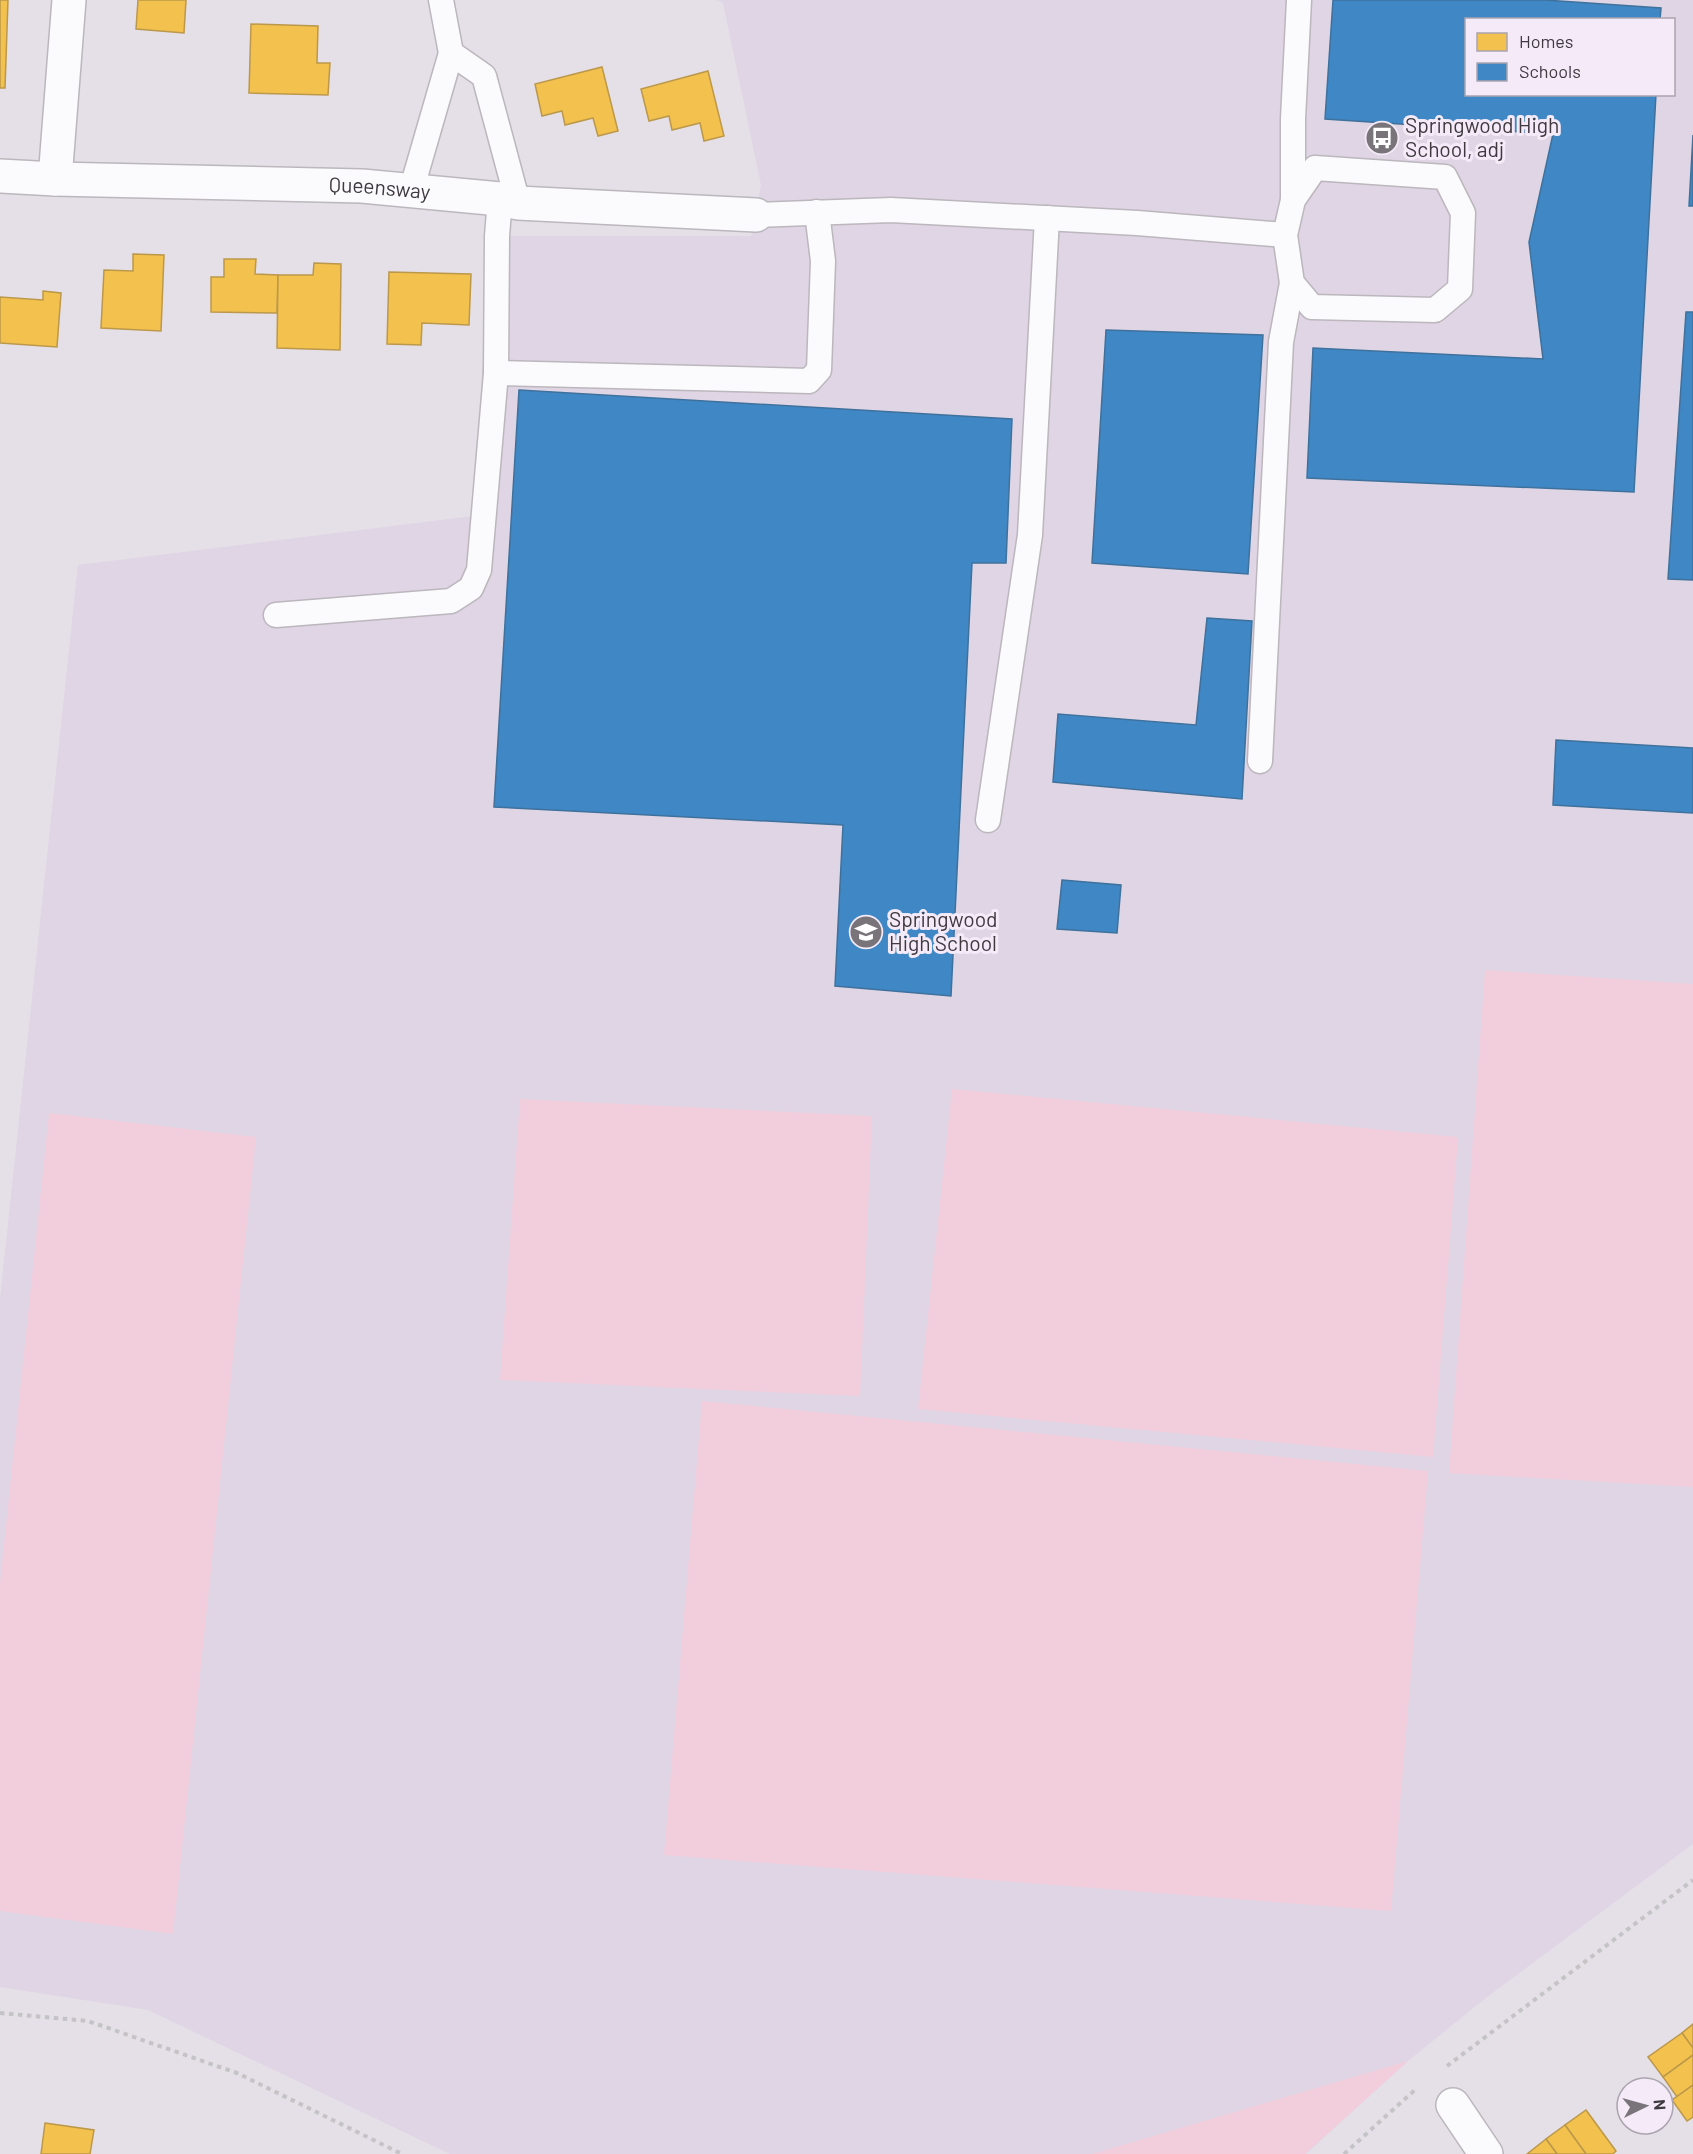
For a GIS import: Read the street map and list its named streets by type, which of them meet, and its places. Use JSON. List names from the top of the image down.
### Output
{
  "streets": {
    "street": ["Queensway"]
  },
  "places": {
    "bus stop": ["Springwood High School, adj"],
    "school or university": ["Springwood High School"]
  },
  "legend": ["Homes", "Schools"],
  "north": "right"
}
